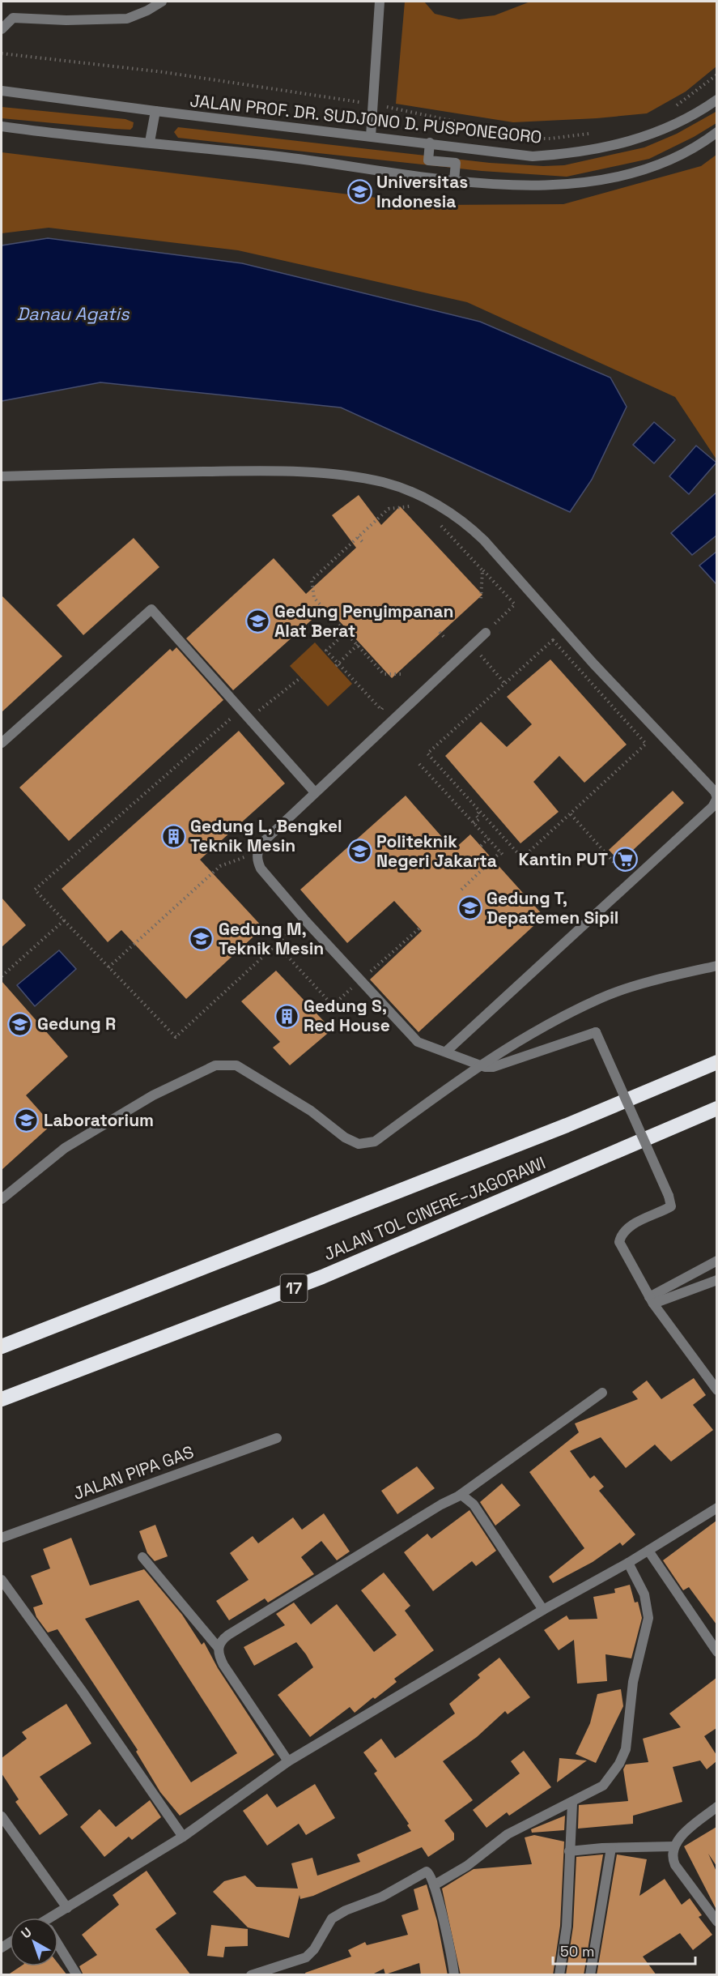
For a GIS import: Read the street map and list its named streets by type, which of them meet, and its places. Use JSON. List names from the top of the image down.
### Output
{
  "streets": {
    "highway": ["JALAN TOL CINERE–JAGORAWI", "17"],
    "street": ["JALAN PROF. DR. SUDJONO D. PUSPONEGORO", "JALAN PIPA GAS"]
  },
  "water": ["Danau Agatis"],
  "places": {
    "school or university": [
      "Universitas Indonesia",
      "Gedung Penyimpanan Alat Berat",
      "Politeknik Negeri Jakarta",
      "Gedung T, Depatemen Sipil",
      "Gedung M, Teknik Mesin",
      "Gedung R",
      "Laboratorium"
    ],
    "building": ["Gedung L, Bengkel Teknik Mesin", "Gedung S, Red House"],
    "supermarket": ["Kantin PUT"]
  },
  "scale_bar": "50 m",
  "north": "top left"
}
